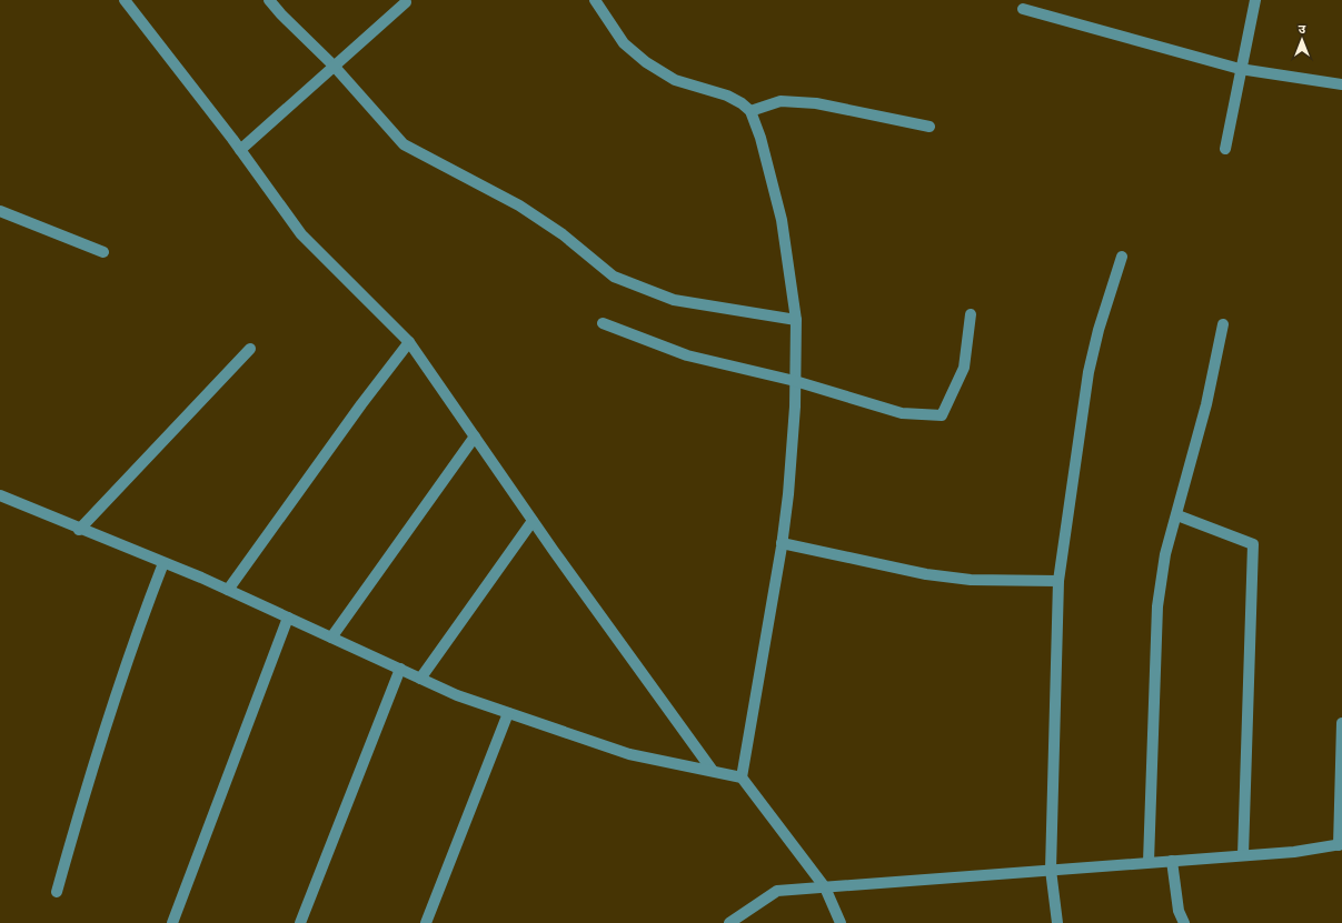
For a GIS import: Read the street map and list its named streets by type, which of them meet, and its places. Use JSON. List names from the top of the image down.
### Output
{
  "north": "top"
}
